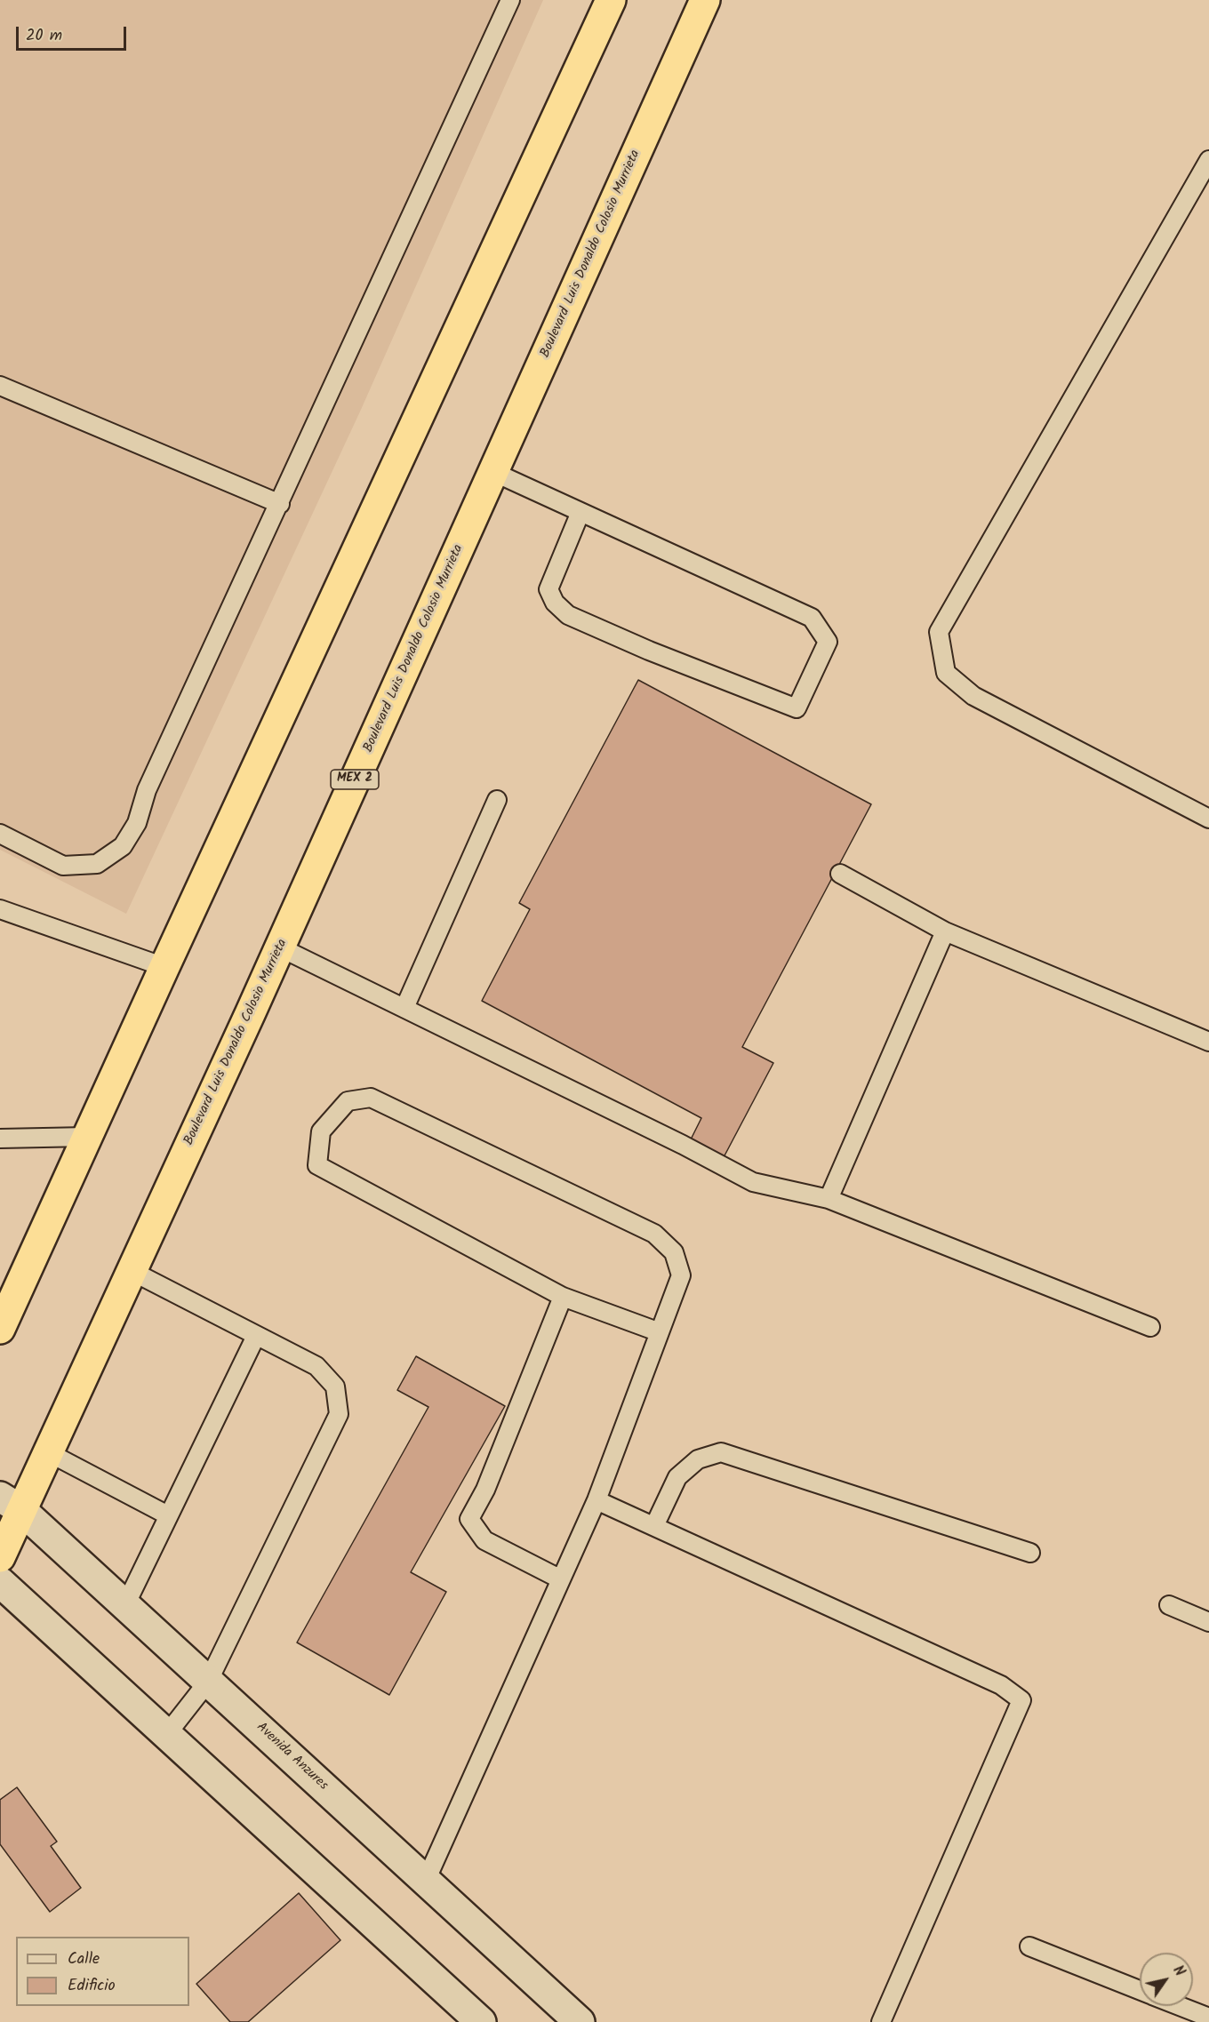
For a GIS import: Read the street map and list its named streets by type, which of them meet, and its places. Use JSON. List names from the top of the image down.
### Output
{
  "streets": {
    "highway": ["Boulevard Luis Donaldo Colosio Murrieta", "MEX 2"],
    "street": ["Avenida Anzures"]
  },
  "crossings": [
    ["Boulevard Luis Donaldo Colosio Murrieta", "Avenida Anzures"]
  ],
  "legend": ["Calle", "Edificio"],
  "scale_bar": "20 m",
  "north": "top right"
}
